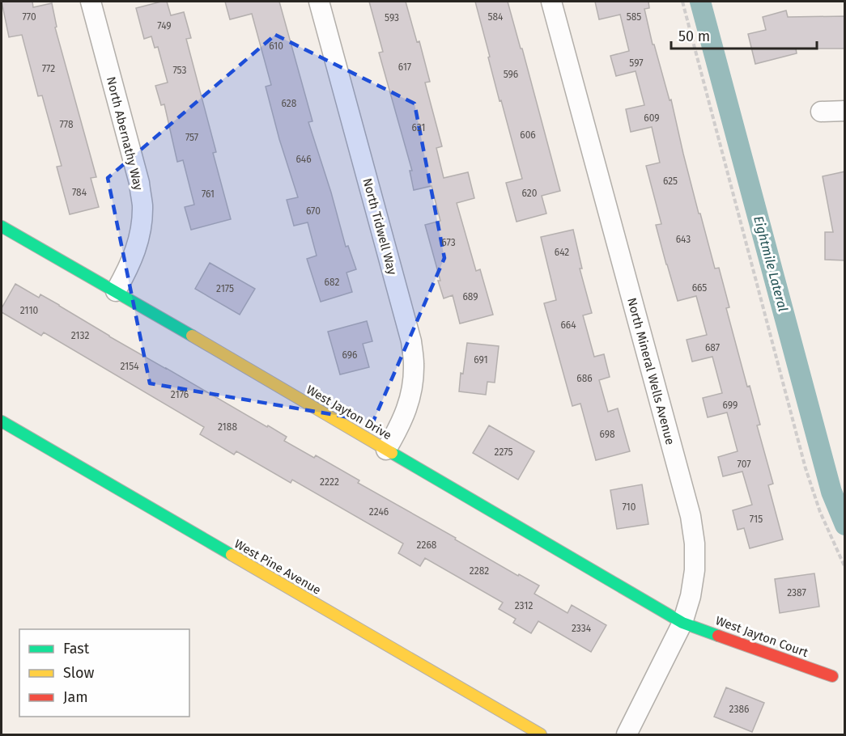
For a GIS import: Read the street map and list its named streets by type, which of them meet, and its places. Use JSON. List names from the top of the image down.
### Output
{
  "streets": {
    "street": [
      "North Abernathy Way",
      "North Tidwell Way",
      "North Mineral Wells Avenue",
      "West Jayton Drive",
      "West Pine Avenue",
      "West Jayton Court"
    ]
  },
  "crossings": [
    ["North Abernathy Way", "West Jayton Drive"],
    ["North Tidwell Way", "West Jayton Drive"],
    ["North Mineral Wells Avenue", "West Jayton Drive"],
    ["North Mineral Wells Avenue", "West Jayton Court"],
    ["West Jayton Drive", "West Jayton Court"]
  ],
  "water": ["Eightmile Lateral"],
  "house_numbers": [
    "770",
    "584",
    "585",
    "593",
    "749",
    "610",
    "597",
    "617",
    "772",
    "753",
    "596",
    "628",
    "609",
    "778",
    "631",
    "606",
    "757",
    "646",
    "625",
    "784",
    "620",
    "761",
    "670",
    "643",
    "673",
    "642",
    "682",
    "665",
    "2175",
    "689",
    "2110",
    "664",
    "2132",
    "687",
    "696",
    "691",
    "2154",
    "686",
    "2176",
    "699",
    "2188",
    "698",
    "2275",
    "707",
    "2222",
    "710",
    "2246",
    "715",
    "2268",
    "2282",
    "2387",
    "2312",
    "2334",
    "2386"
  ],
  "legend": ["Fast", "Slow", "Jam"],
  "scale_bar": "50 m"
}
